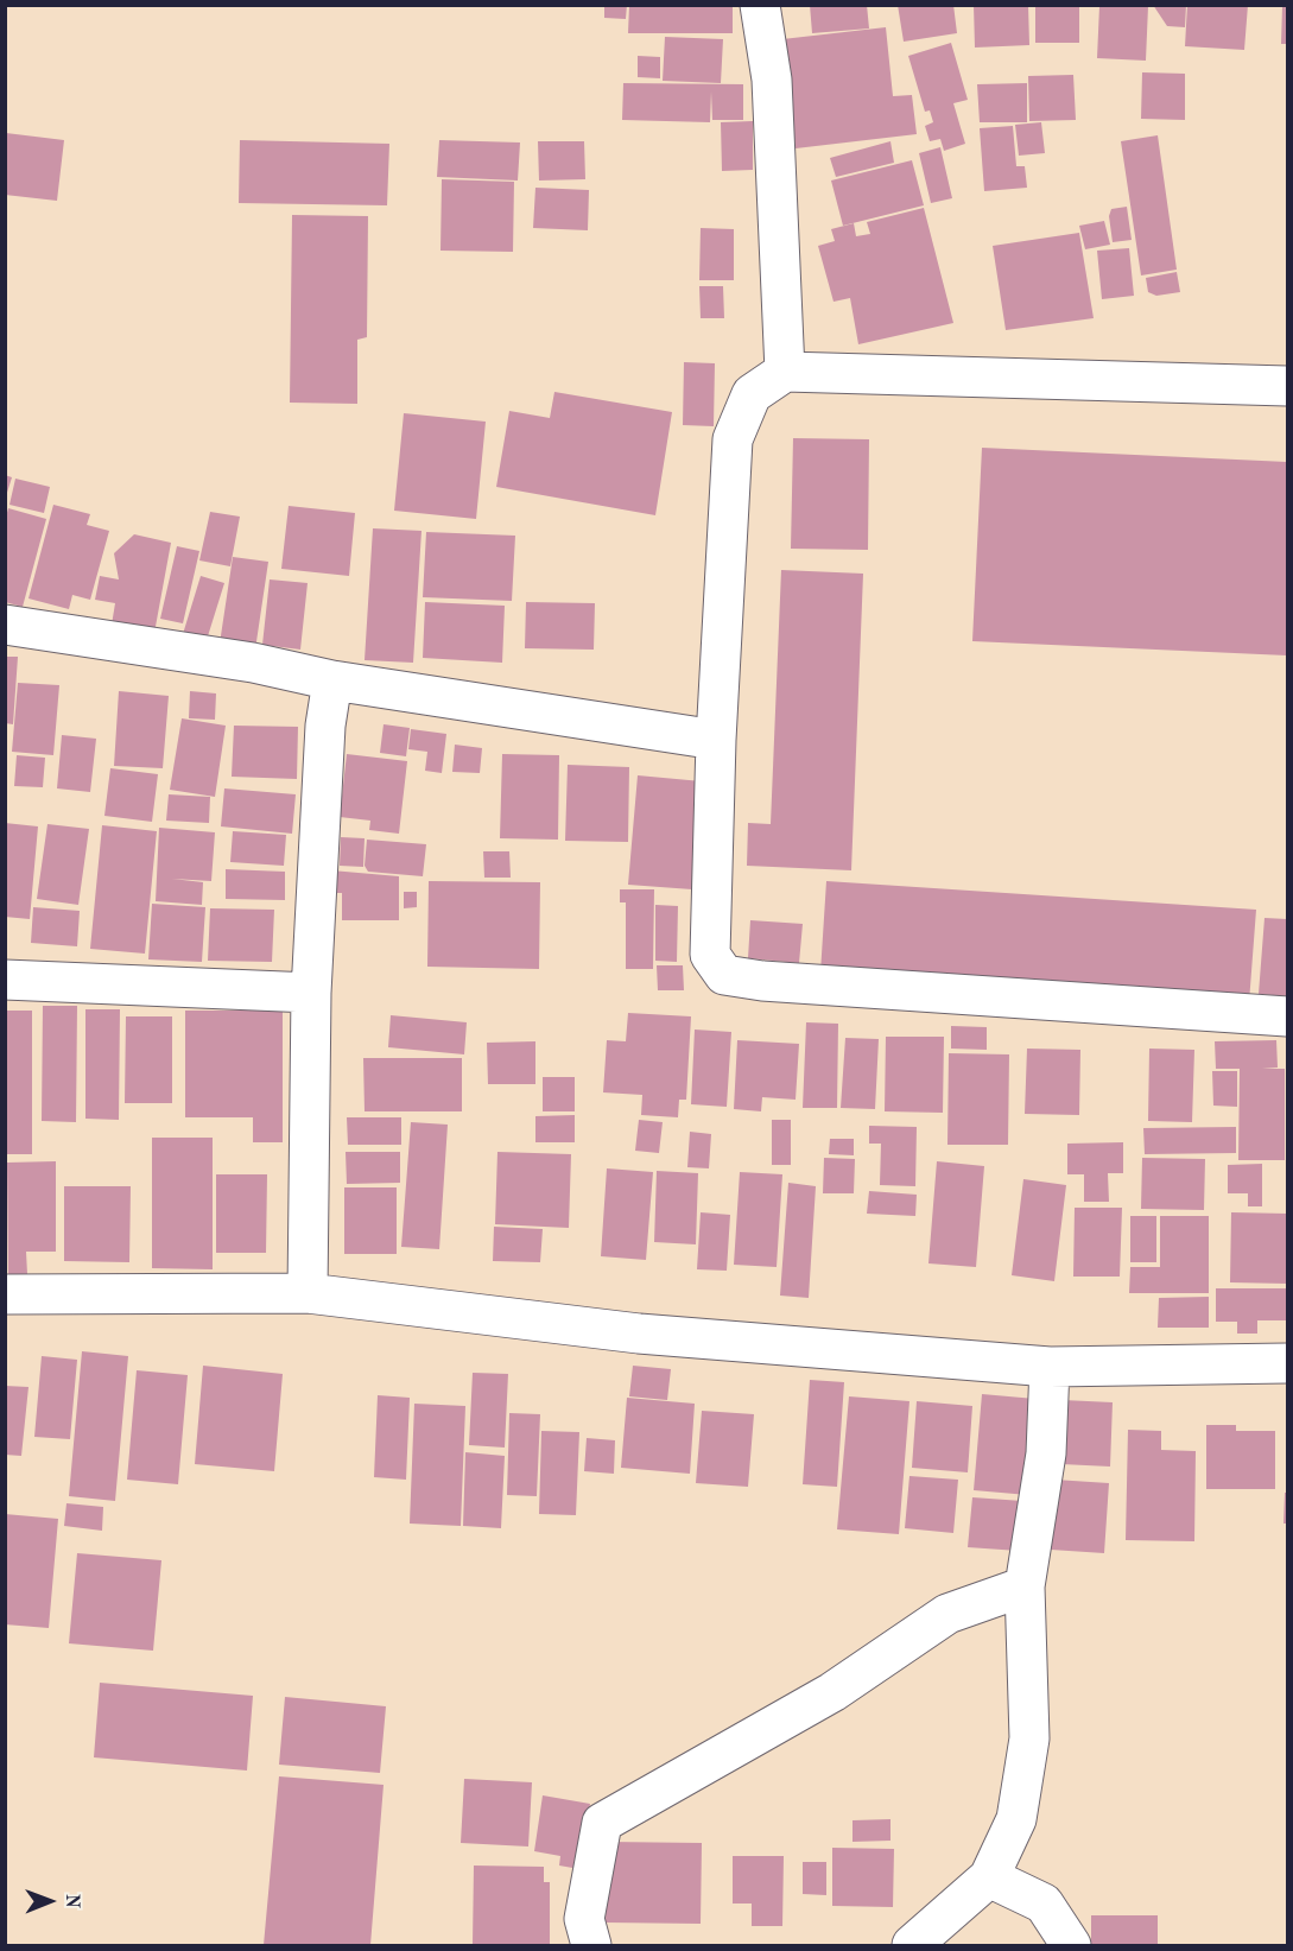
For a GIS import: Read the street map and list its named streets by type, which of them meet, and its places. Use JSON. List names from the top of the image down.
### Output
{
  "north": "right"
}
